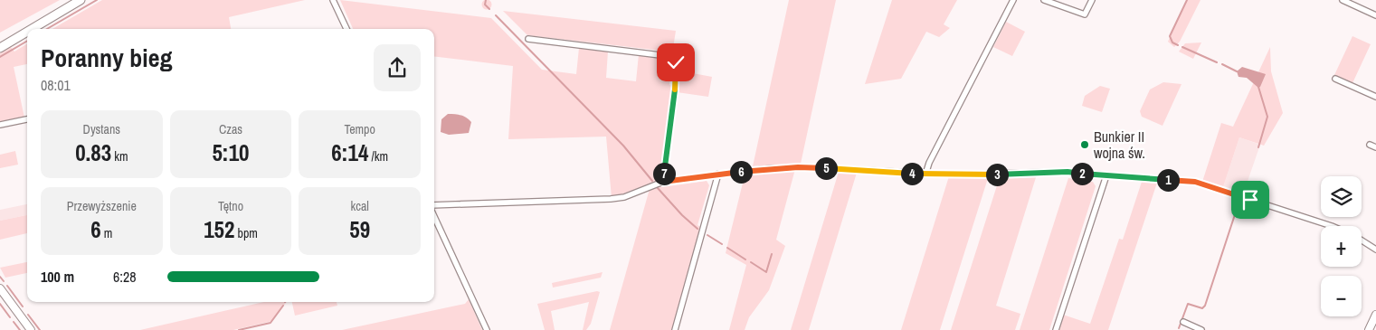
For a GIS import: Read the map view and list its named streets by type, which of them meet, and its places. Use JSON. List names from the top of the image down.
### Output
{
  "places": ["Bunkier II wojna św."],
  "page": {
    "heading": ["Poranny bieg", "08:01"],
    "stats": [
      ["Dystans", "0.83 km"],
      ["Czas", "5:10"],
      ["Tempo", "6:14 /km"],
      ["Przewyższenie", "6 m"],
      ["Tętno", "152 bpm"],
      ["kcal", "59"]
    ],
    "pins": [
      "5",
      "6",
      "2",
      "4",
      "7",
      "3",
      "1"
    ],
    "map_buttons": ["+", "−"],
    "list": [
      {
        "name": "100 m",
        "note": "6:28"
      }
    ]
  }
}
